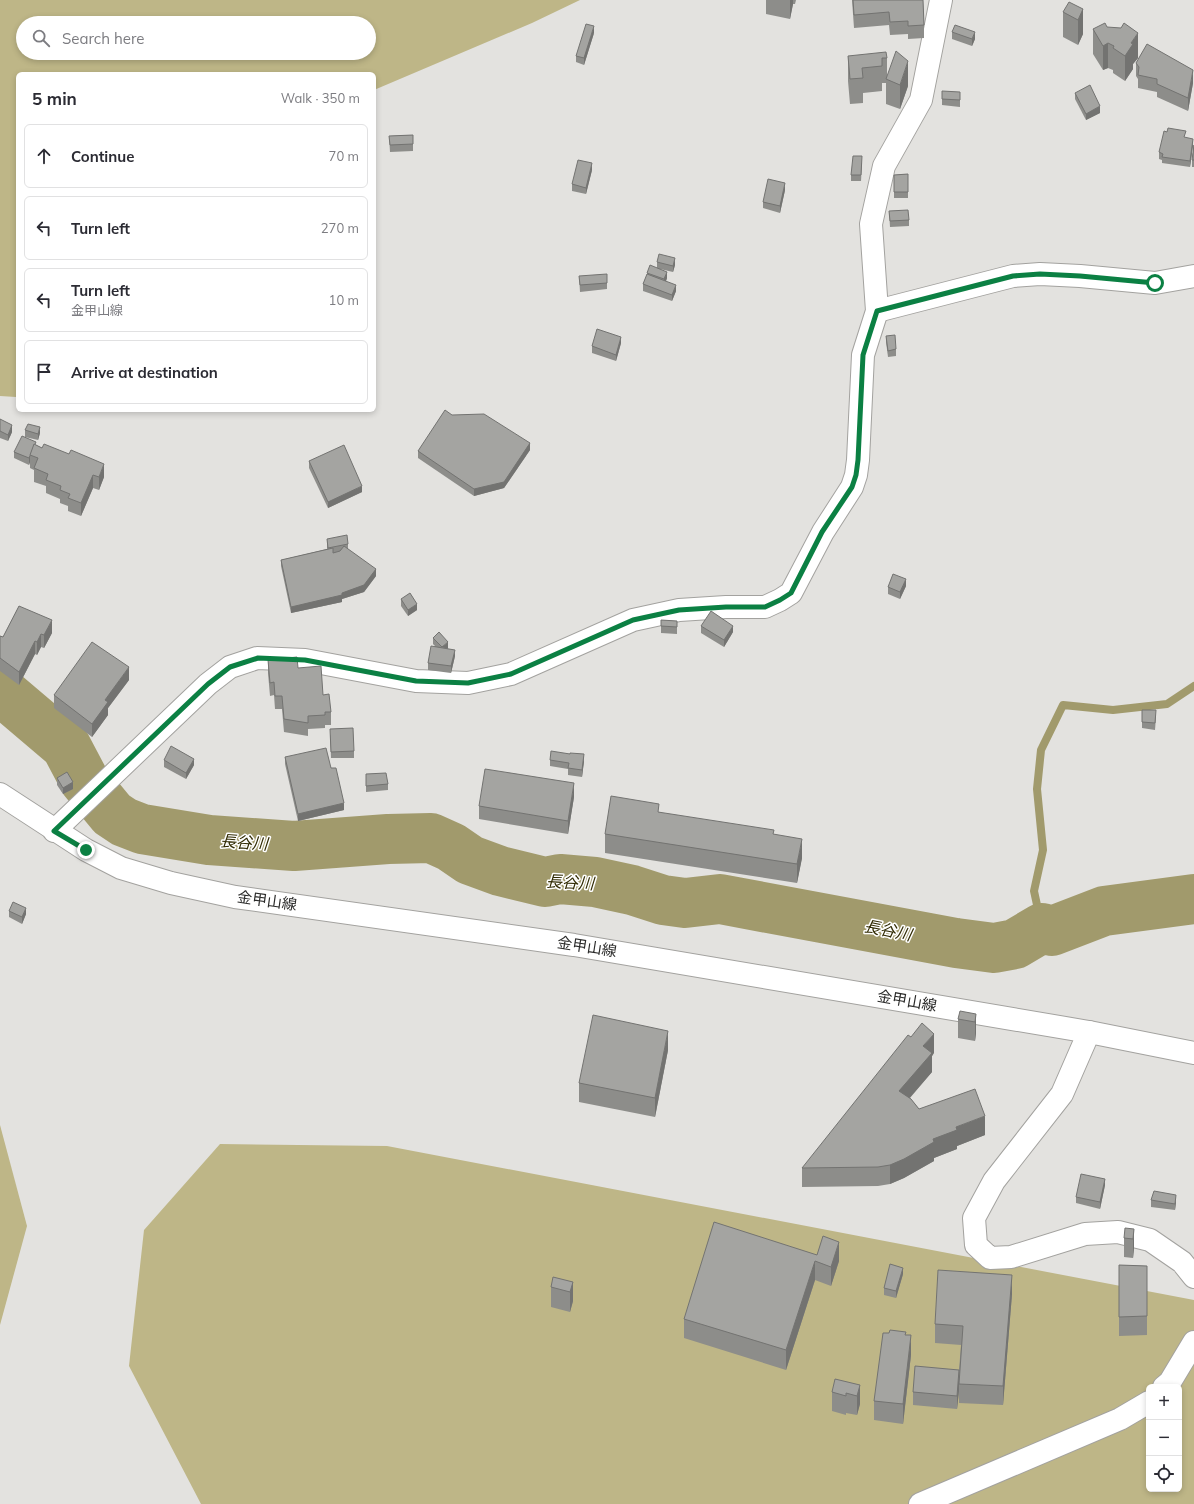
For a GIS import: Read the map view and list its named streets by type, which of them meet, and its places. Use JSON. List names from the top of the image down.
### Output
{
  "streets": {
    "street": ["金甲山線"]
  },
  "water": ["長谷川"],
  "page": {
    "search": "Search here",
    "heading": ["5 min", "Walk · 350 m"],
    "list": [
      ["Continue", "70 m"],
      ["Turn left", "270 m"],
      ["Turn left", "金甲山線", "10 m"],
      "Arrive at destination"
    ],
    "map_buttons": ["+", "−"]
  }
}
